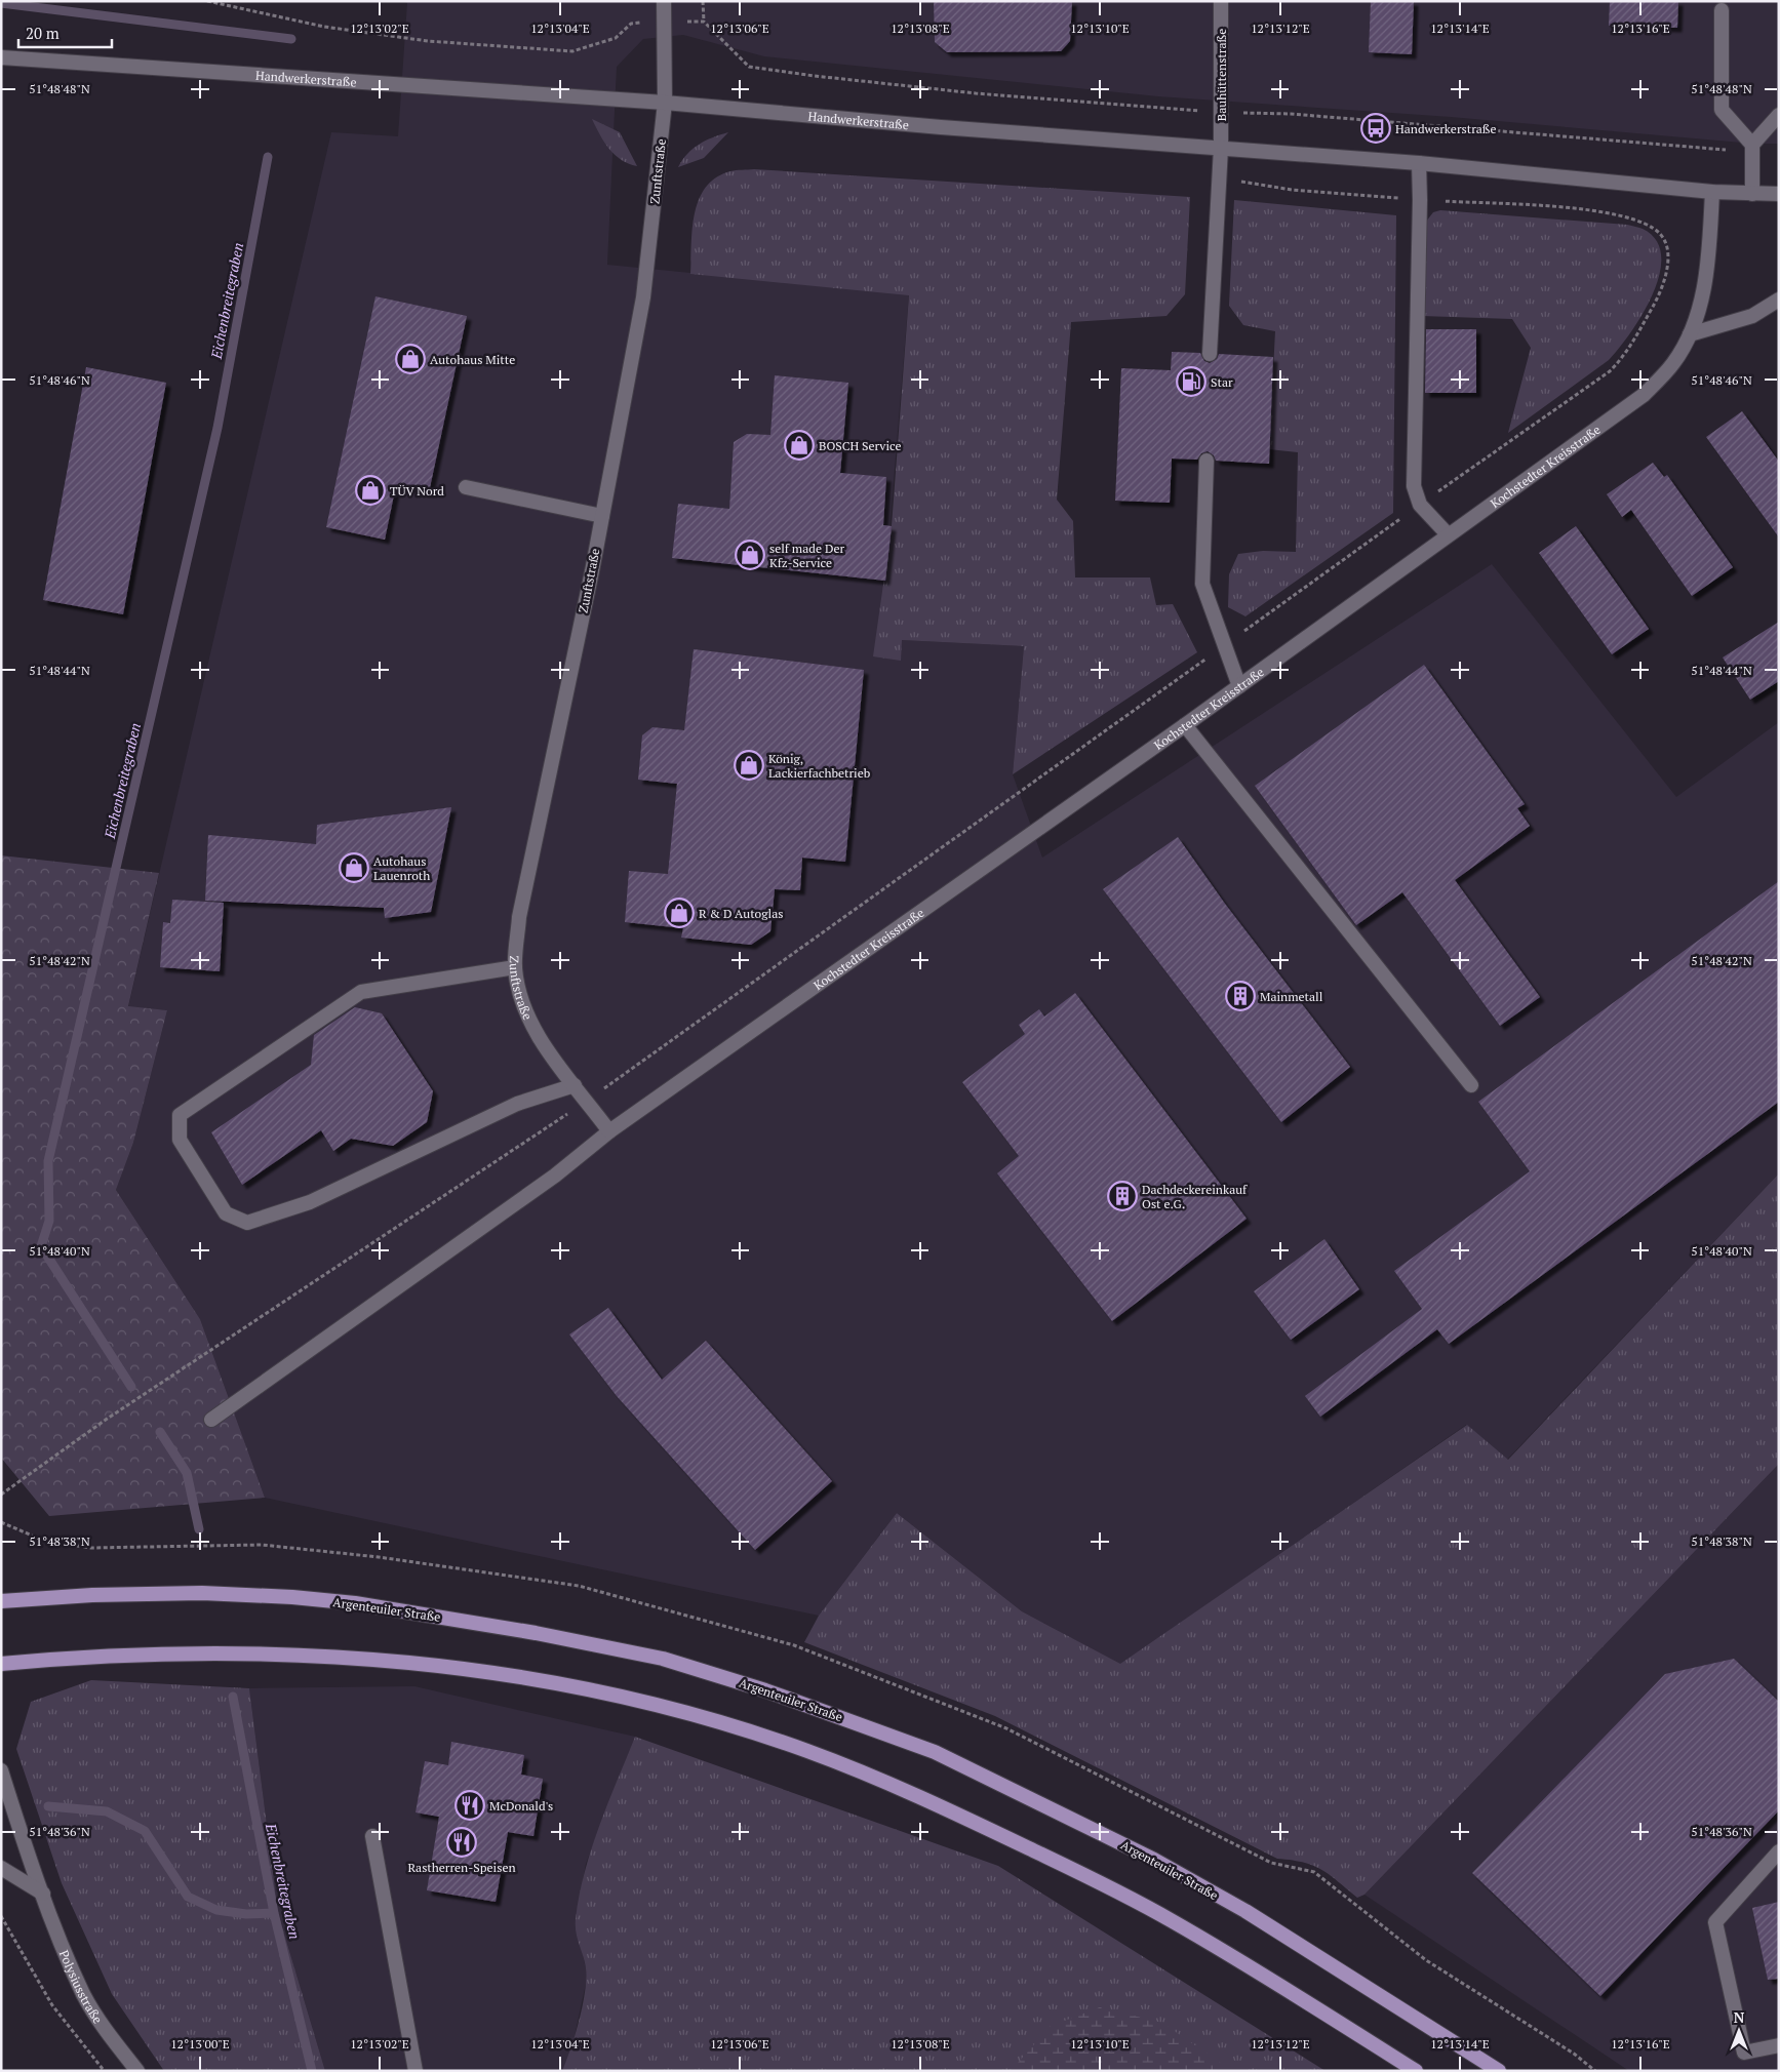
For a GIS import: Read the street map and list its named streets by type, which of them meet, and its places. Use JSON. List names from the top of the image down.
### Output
{
  "streets": {
    "main road": ["Argenteuiler Straße"],
    "street": [
      "Bauhüttenstraße",
      "Handwerkerstraße",
      "Zunftstraße",
      "Kochstedter Kreisstraße",
      "Polysiusstraße"
    ]
  },
  "crossings": [
    ["Bauhüttenstraße", "Handwerkerstraße"],
    ["Handwerkerstraße", "Zunftstraße"],
    ["Handwerkerstraße", "Kochstedter Kreisstraße"],
    ["Zunftstraße", "Kochstedter Kreisstraße"]
  ],
  "water": ["Eichenbreitegraben"],
  "places": {
    "bus stop": ["Handwerkerstraße"],
    "shop": [
      "Autohaus Mitte",
      "BOSCH Service",
      "TÜV Nord",
      "self made Der Kfz-Service",
      "König, Lackierfachbetrieb",
      "Autohaus Lauenroth",
      "R & D Autoglas"
    ],
    "fuel station": ["Star"],
    "building": ["Mainmetall", "Dachdeckereinkauf Ost e.G."],
    "restaurant": ["McDonald's", "Rastherren-Speisen"]
  },
  "scale_bar": "20 m",
  "north": "top",
  "coordinates": [
    "12°13'02\"E",
    "12°13'04\"E",
    "12°13'06\"E",
    "12°13'08\"E",
    "12°13'10\"E",
    "12°13'12\"E",
    "12°13'14\"E",
    "12°13'16\"E",
    "51°48'48\"N",
    "51°48'46\"N",
    "51°48'44\"N",
    "51°48'42\"N",
    "51°48'40\"N",
    "51°48'38\"N",
    "51°48'36\"N",
    "12°13'00\"E"
  ]
}
